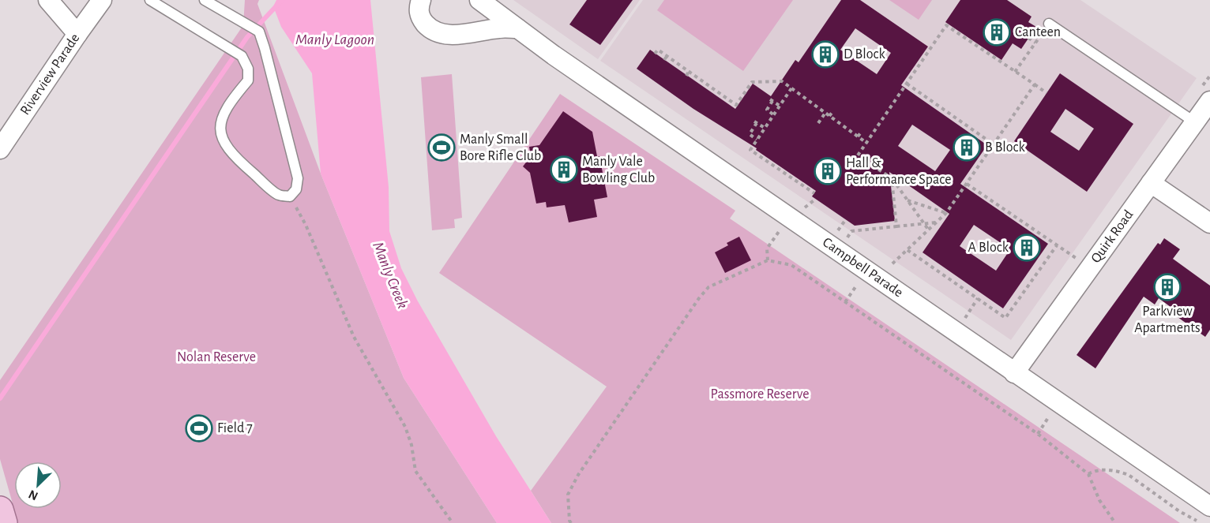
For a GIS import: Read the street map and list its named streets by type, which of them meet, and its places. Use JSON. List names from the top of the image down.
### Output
{
  "streets": {
    "street": ["Riverview Parade", "Quirk Road", "Campbell Parade"]
  },
  "crossings": [
    ["Quirk Road", "Campbell Parade"]
  ],
  "water": ["Manly Lagoon", "Manly Creek"],
  "parks": ["Nolan Reserve", "Passmore Reserve"],
  "places": {
    "building": [
      "Canteen",
      "D Block",
      "B Block",
      "Manly Vale Bowling Club",
      "Hall & Performance Space",
      "A Block",
      "Parkview Apartments"
    ],
    "sports": ["Manly Small Bore Rifle Club", "Field 7"]
  },
  "north": "bottom left"
}
